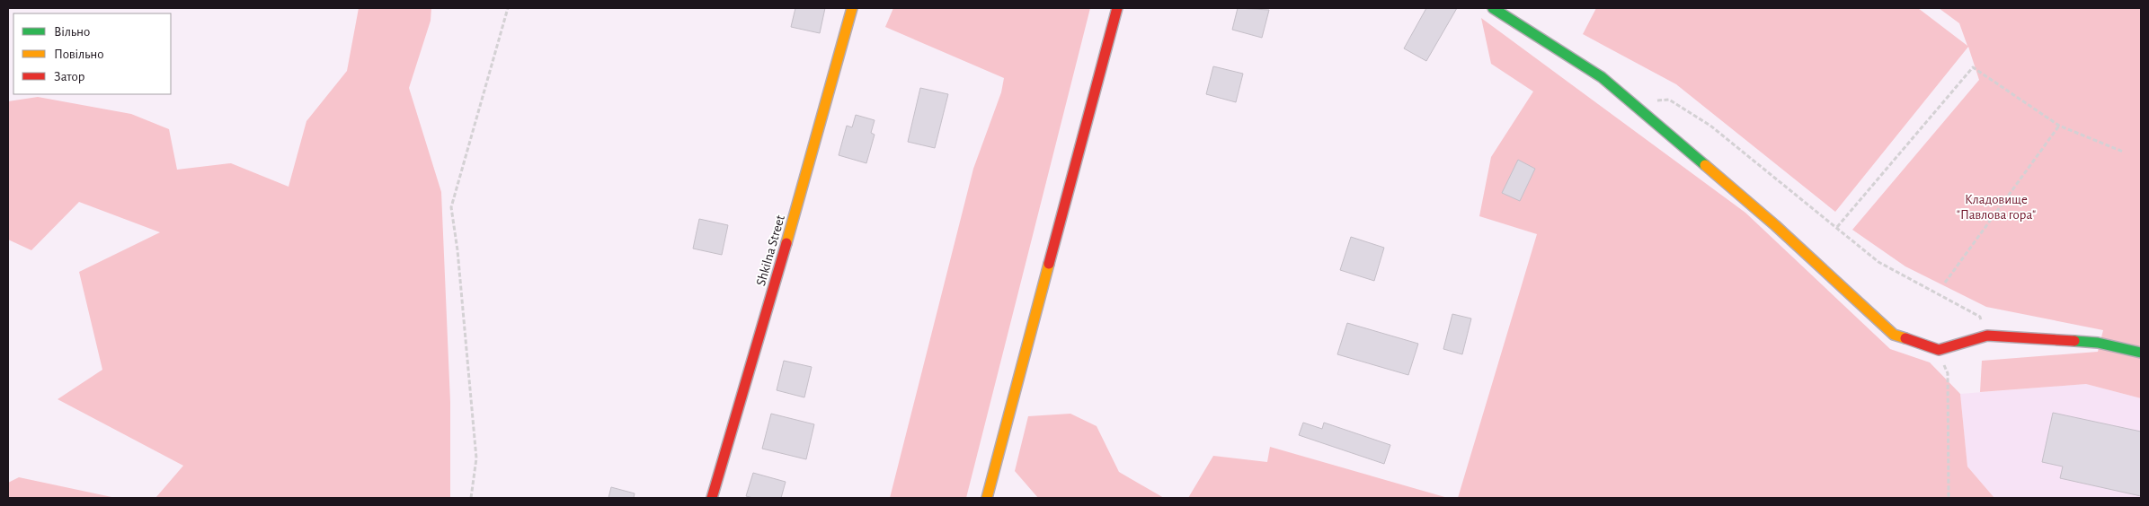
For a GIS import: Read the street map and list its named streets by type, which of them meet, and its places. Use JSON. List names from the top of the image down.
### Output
{
  "streets": {
    "street": ["Shkilna Street"]
  },
  "parks": ["Кладовище \"Павлова гора\""],
  "legend": ["Вільно", "Повільно", "Затор"]
}
